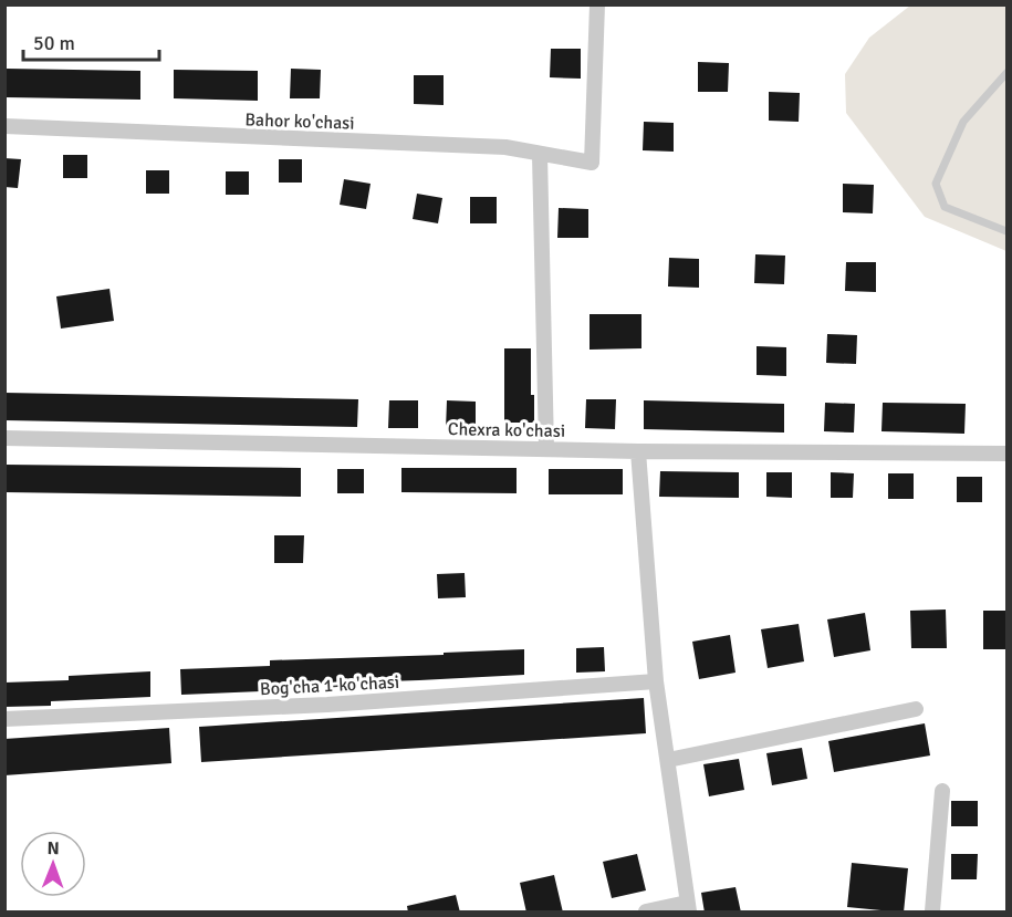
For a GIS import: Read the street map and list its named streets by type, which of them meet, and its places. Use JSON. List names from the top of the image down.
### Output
{
  "streets": {
    "street": ["Bahor ko'chasi", "Chexra ko'chasi", "Bog'cha 1-ko'chasi"]
  },
  "scale_bar": "50 m",
  "north": "top"
}
